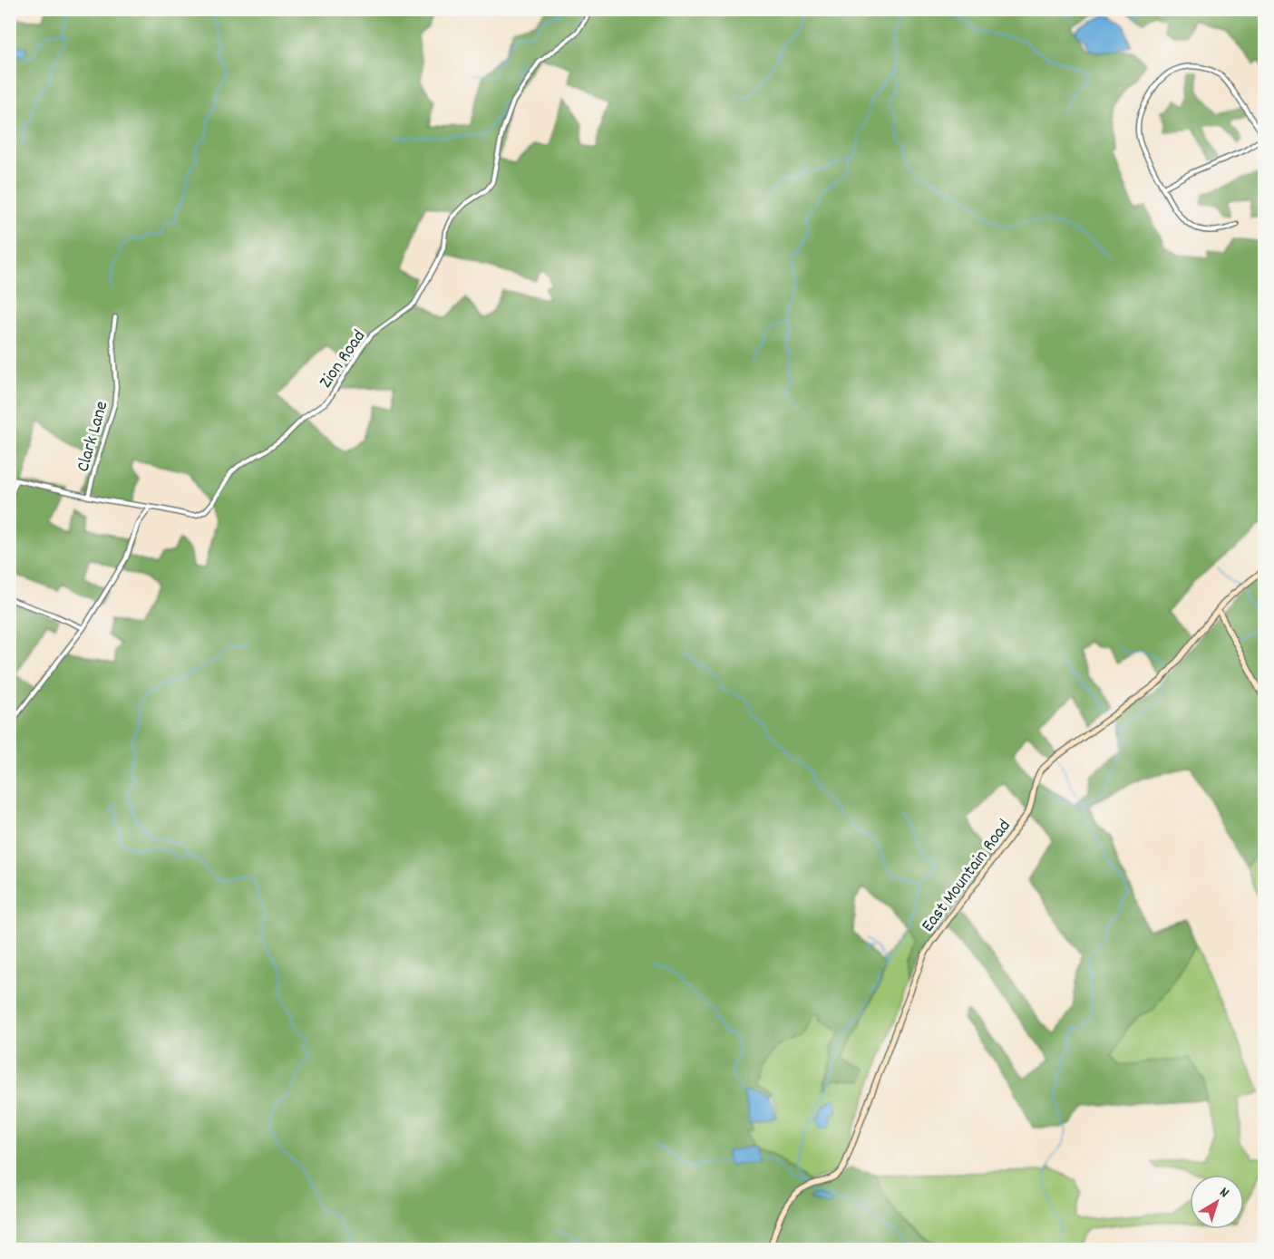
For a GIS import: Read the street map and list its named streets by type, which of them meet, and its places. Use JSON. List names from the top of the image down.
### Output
{
  "streets": {
    "street": ["Zion Road", "Clark Lane", "East Mountain Road"]
  },
  "crossings": [
    ["Zion Road", "Clark Lane"]
  ],
  "north": "top right"
}
